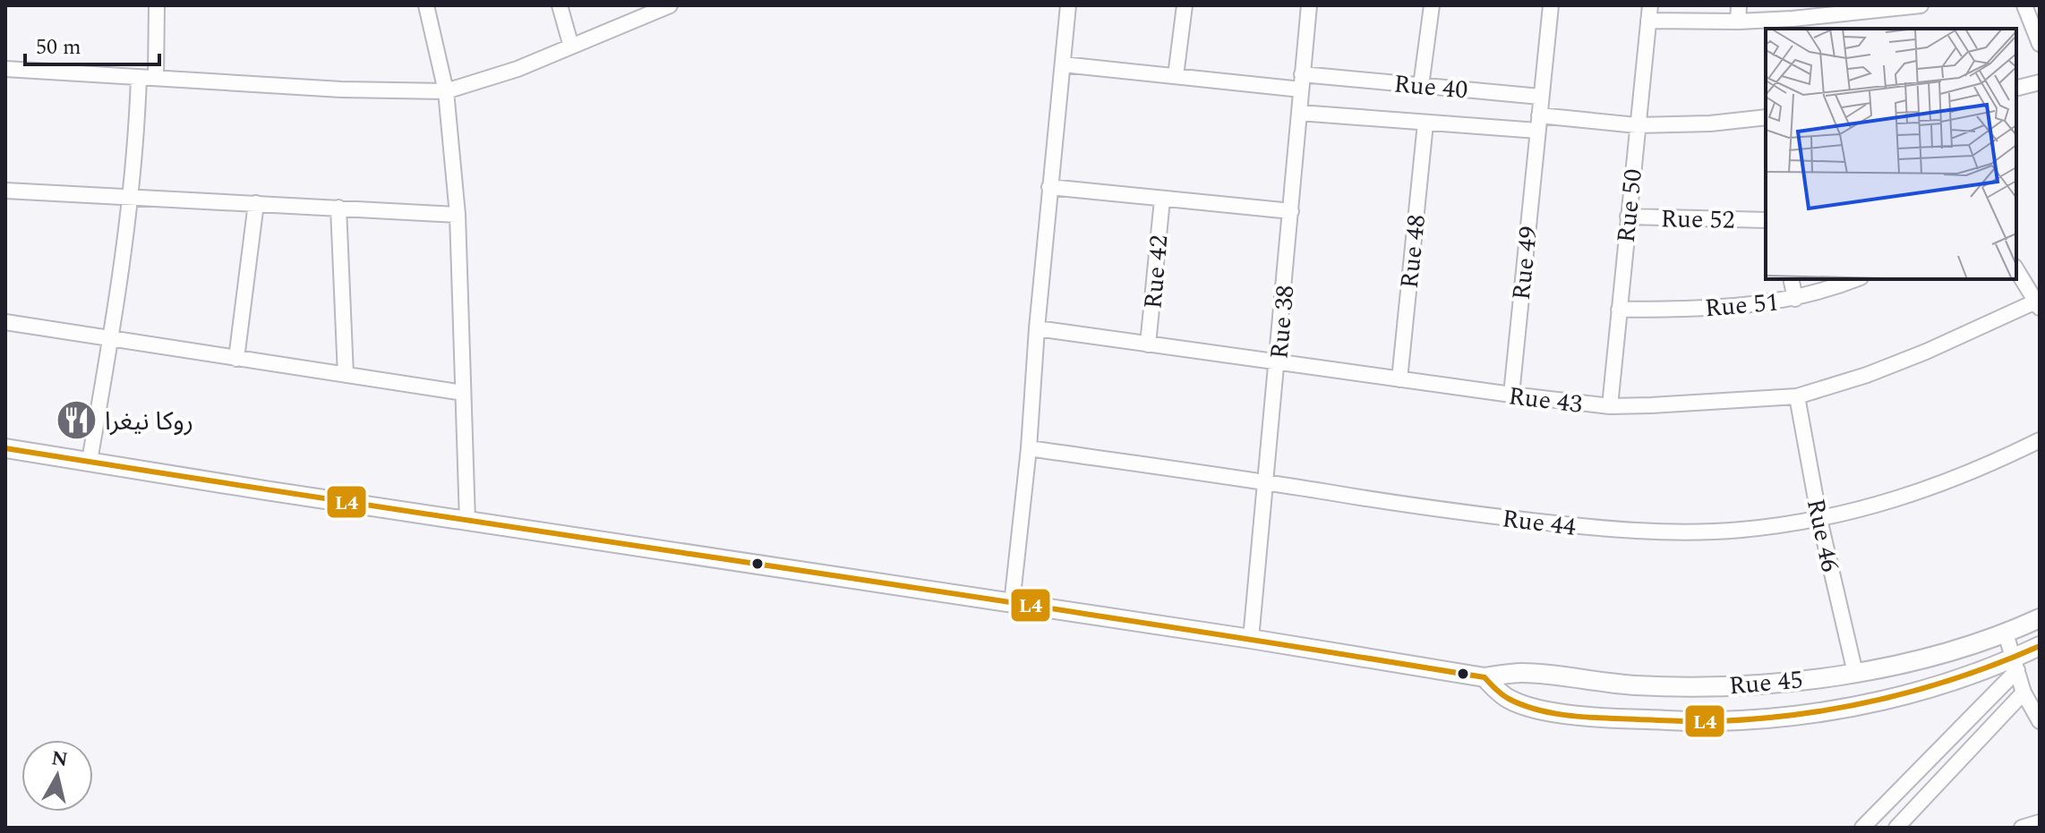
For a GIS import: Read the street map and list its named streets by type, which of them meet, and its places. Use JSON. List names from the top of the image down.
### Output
{
  "streets": {
    "street": [
      "Rue 40",
      "Rue 50",
      "Rue 52",
      "Rue 48",
      "Rue 49",
      "Rue 42",
      "Rue 51",
      "Rue 38",
      "Rue 43",
      "Rue 44",
      "Rue 46",
      "Rue 45"
    ]
  },
  "crossings": [
    ["Rue 40", "Rue 48"],
    ["Rue 40", "Rue 49"],
    ["Rue 40", "Rue 38"],
    ["Rue 50", "Rue 52"],
    ["Rue 50", "Rue 51"],
    ["Rue 50", "Rue 43"],
    ["Rue 48", "Rue 43"],
    ["Rue 49", "Rue 43"],
    ["Rue 42", "Rue 43"],
    ["Rue 38", "Rue 43"],
    ["Rue 38", "Rue 44"],
    ["Rue 38", "Rue 45"],
    ["Rue 43", "Rue 46"],
    ["Rue 44", "Rue 46"],
    ["Rue 46", "Rue 45"]
  ],
  "places": {
    "restaurant": ["روكا نيغرا"]
  },
  "lines": ["transit line L4"],
  "scale_bar": "50 m",
  "north": "top"
}
